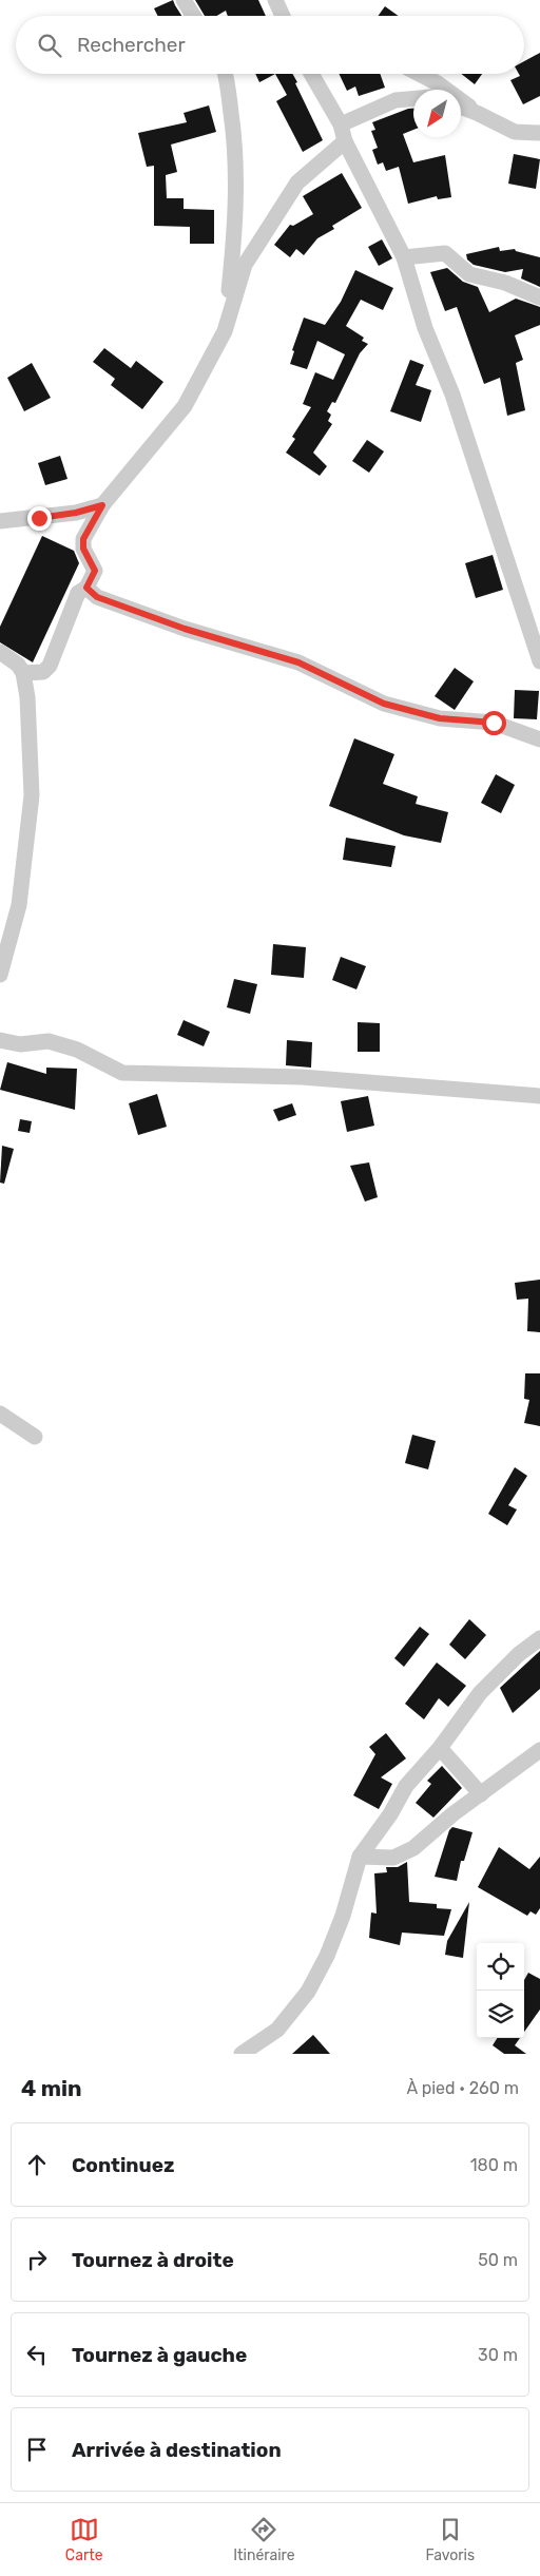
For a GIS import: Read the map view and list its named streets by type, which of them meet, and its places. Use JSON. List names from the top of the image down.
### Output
{
  "north": "bottom left",
  "page": {
    "search": "Rechercher",
    "heading": ["4 min", "À pied · 260 m"],
    "list": [
      ["Continuez", "180 m"],
      ["Tournez à droite", "50 m"],
      ["Tournez à gauche", "30 m"],
      "Arrivée à destination"
    ],
    "nav": ["Carte", "Itinéraire", "Favoris"]
  }
}
